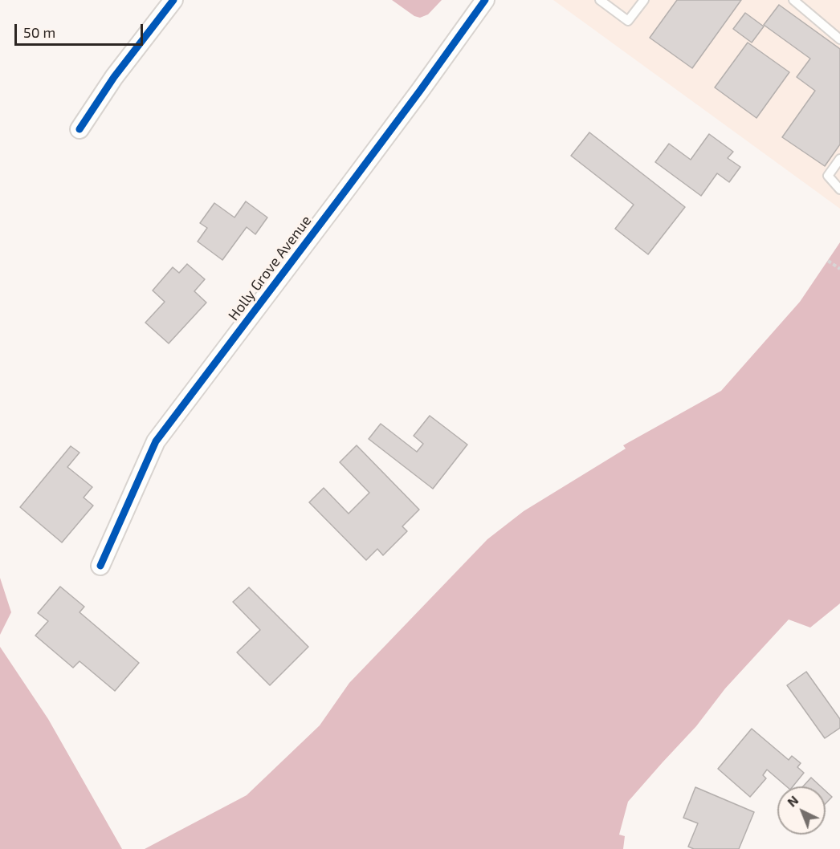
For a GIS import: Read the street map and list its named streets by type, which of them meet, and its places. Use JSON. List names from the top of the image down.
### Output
{
  "streets": {
    "street": ["Holly Grove Avenue"]
  },
  "scale_bar": "50 m",
  "north": "top left"
}
